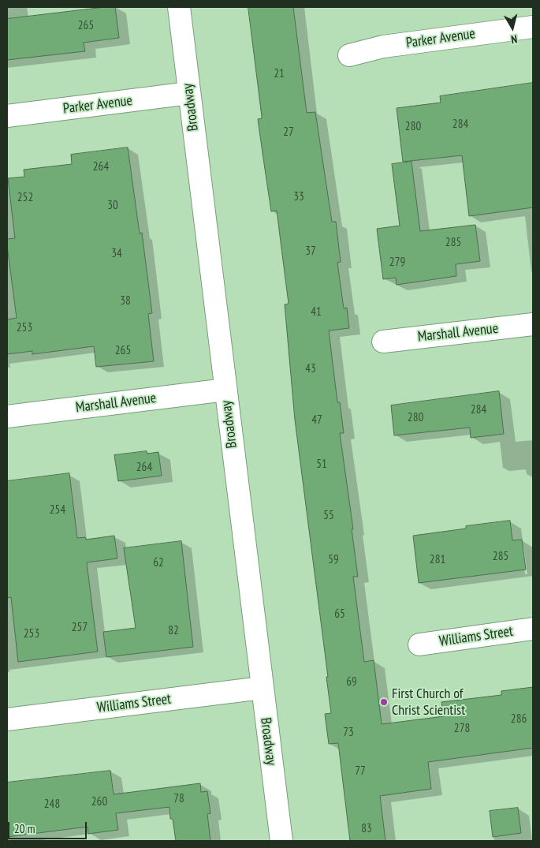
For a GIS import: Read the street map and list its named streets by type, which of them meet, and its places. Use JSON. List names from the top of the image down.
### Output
{
  "streets": {
    "street": [
      "Parker Avenue",
      "Broadway",
      "Marshall Avenue",
      "Williams Street"
    ]
  },
  "crossings": [
    ["Parker Avenue", "Broadway"],
    ["Broadway", "Marshall Avenue"],
    ["Broadway", "Williams Street"]
  ],
  "places": ["First Church of Christ Scientist"],
  "house_numbers": [
    "265",
    "21",
    "284",
    "280",
    "27",
    "264",
    "33",
    "252",
    "30",
    "285",
    "37",
    "34",
    "279",
    "38",
    "41",
    "253",
    "265",
    "43",
    "284",
    "280",
    "47",
    "51",
    "264",
    "254",
    "55",
    "285",
    "59",
    "281",
    "62",
    "65",
    "257",
    "82",
    "253",
    "69",
    "286",
    "278",
    "73",
    "77",
    "78",
    "260",
    "248",
    "83"
  ],
  "scale_bar": "20 m",
  "north": "bottom"
}
